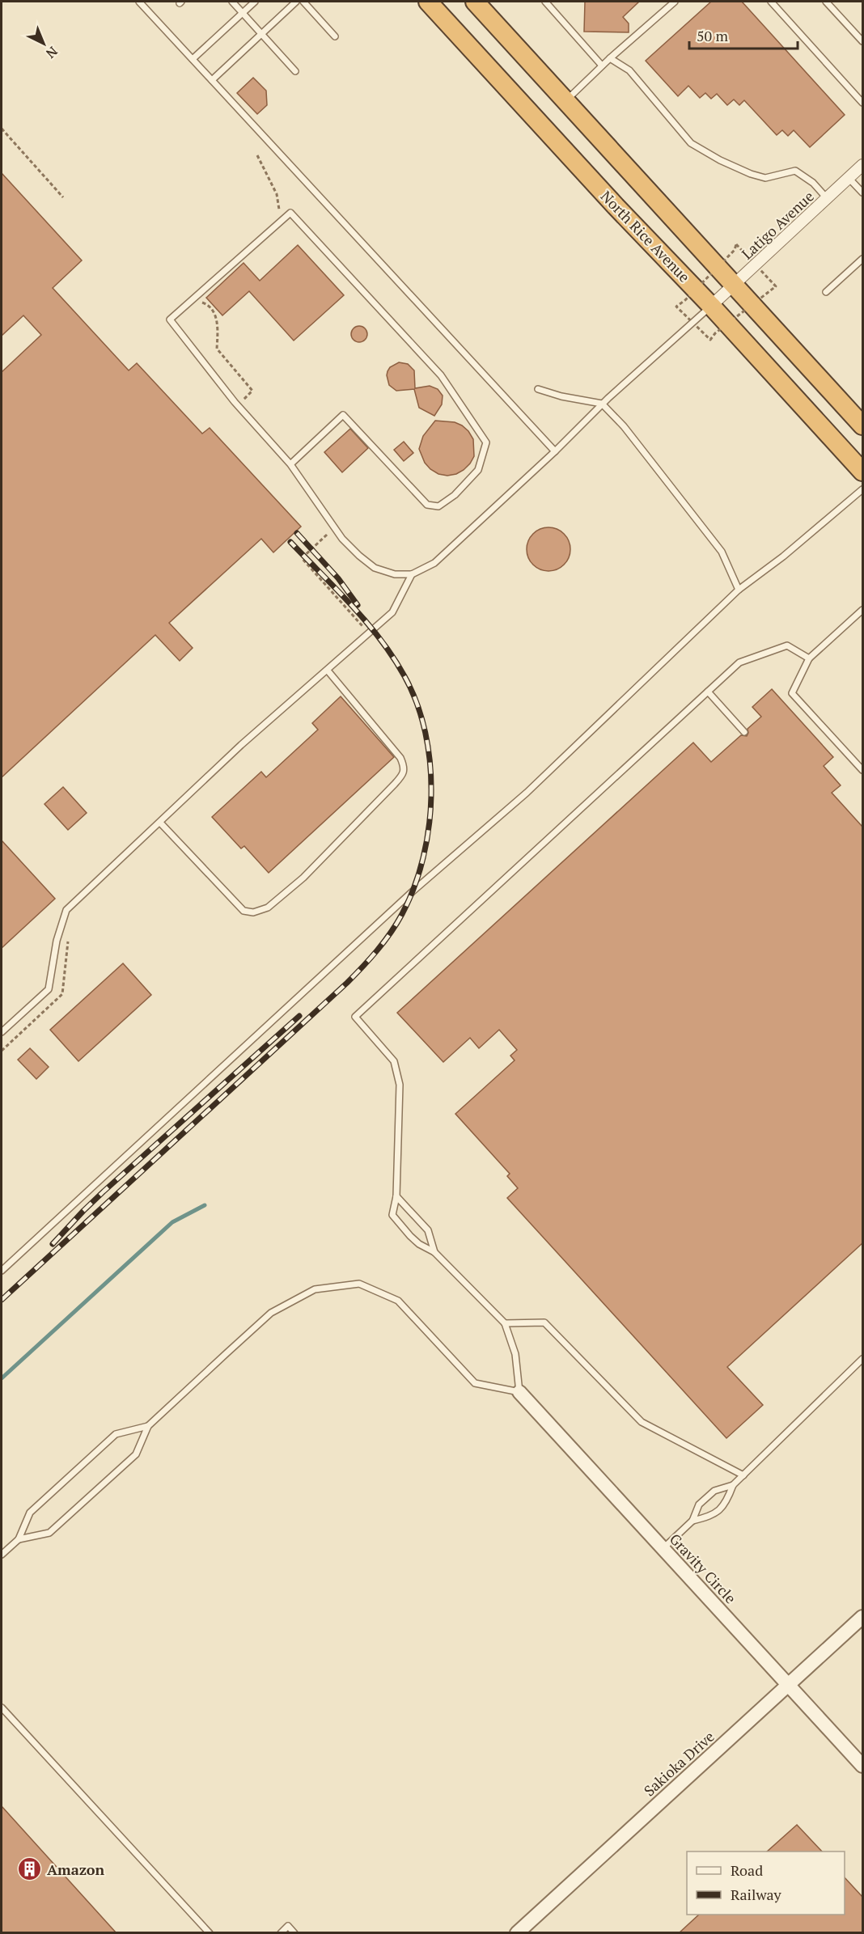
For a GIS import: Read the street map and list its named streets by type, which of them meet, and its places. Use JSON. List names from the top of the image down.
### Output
{
  "streets": {
    "highway": ["North Rice Avenue"],
    "street": ["Latigo Avenue", "Gravity Circle", "Sakioka Drive"]
  },
  "crossings": [
    ["Latigo Avenue", "North Rice Avenue"],
    ["Gravity Circle", "Sakioka Drive"]
  ],
  "places": {
    "building": ["Amazon"]
  },
  "legend": ["Road", "Railway"],
  "scale_bar": "50 m",
  "north": "bottom right"
}
